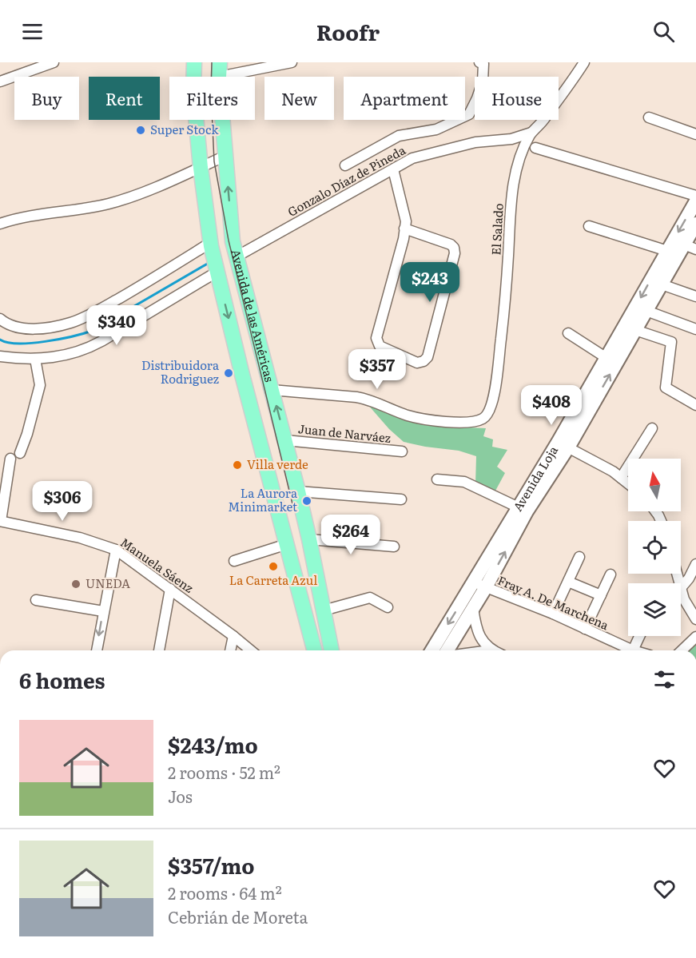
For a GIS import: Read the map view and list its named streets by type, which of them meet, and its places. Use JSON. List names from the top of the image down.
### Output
{
  "streets": {
    "main road": ["Avenida de las Américas", "Avenida Loja"],
    "street": [
      "Gonzalo Díaz de Pineda",
      "El Salado",
      "Juan de Narváez",
      "Manuela Sáenz",
      "Fray A. De Marchena"
    ]
  },
  "crossings": [
    ["Gonzalo Díaz de Pineda", "El Salado"],
    ["Gonzalo Díaz de Pineda", "Avenida de las Américas"],
    ["El Salado", "Avenida de las Américas"],
    ["Avenida de las Américas", "Juan de Narváez"],
    ["Avenida Loja", "Fray A. De Marchena"]
  ],
  "places": [
    "Super Stock",
    "Distribuidora Rodriguez",
    "Villa verde",
    "La Aurora Minimarket",
    "La Carreta Azul",
    "UNEDA"
  ],
  "north": "top",
  "page": {
    "header": "Roofr",
    "chip": [
      "Buy",
      "Rent",
      "Filters",
      "New",
      "Apartment",
      "House"
    ],
    "price": [
      "$243",
      "$340",
      "$357",
      "$408",
      "$306",
      "$264"
    ],
    "heading": "6 homes",
    "list": [
      {
        "name": "$243/mo",
        "note": "2 rooms · 52 m² · Jos"
      },
      {
        "name": "$357/mo",
        "note": "2 rooms · 64 m² · Cebrián de Moreta"
      }
    ]
  }
}
